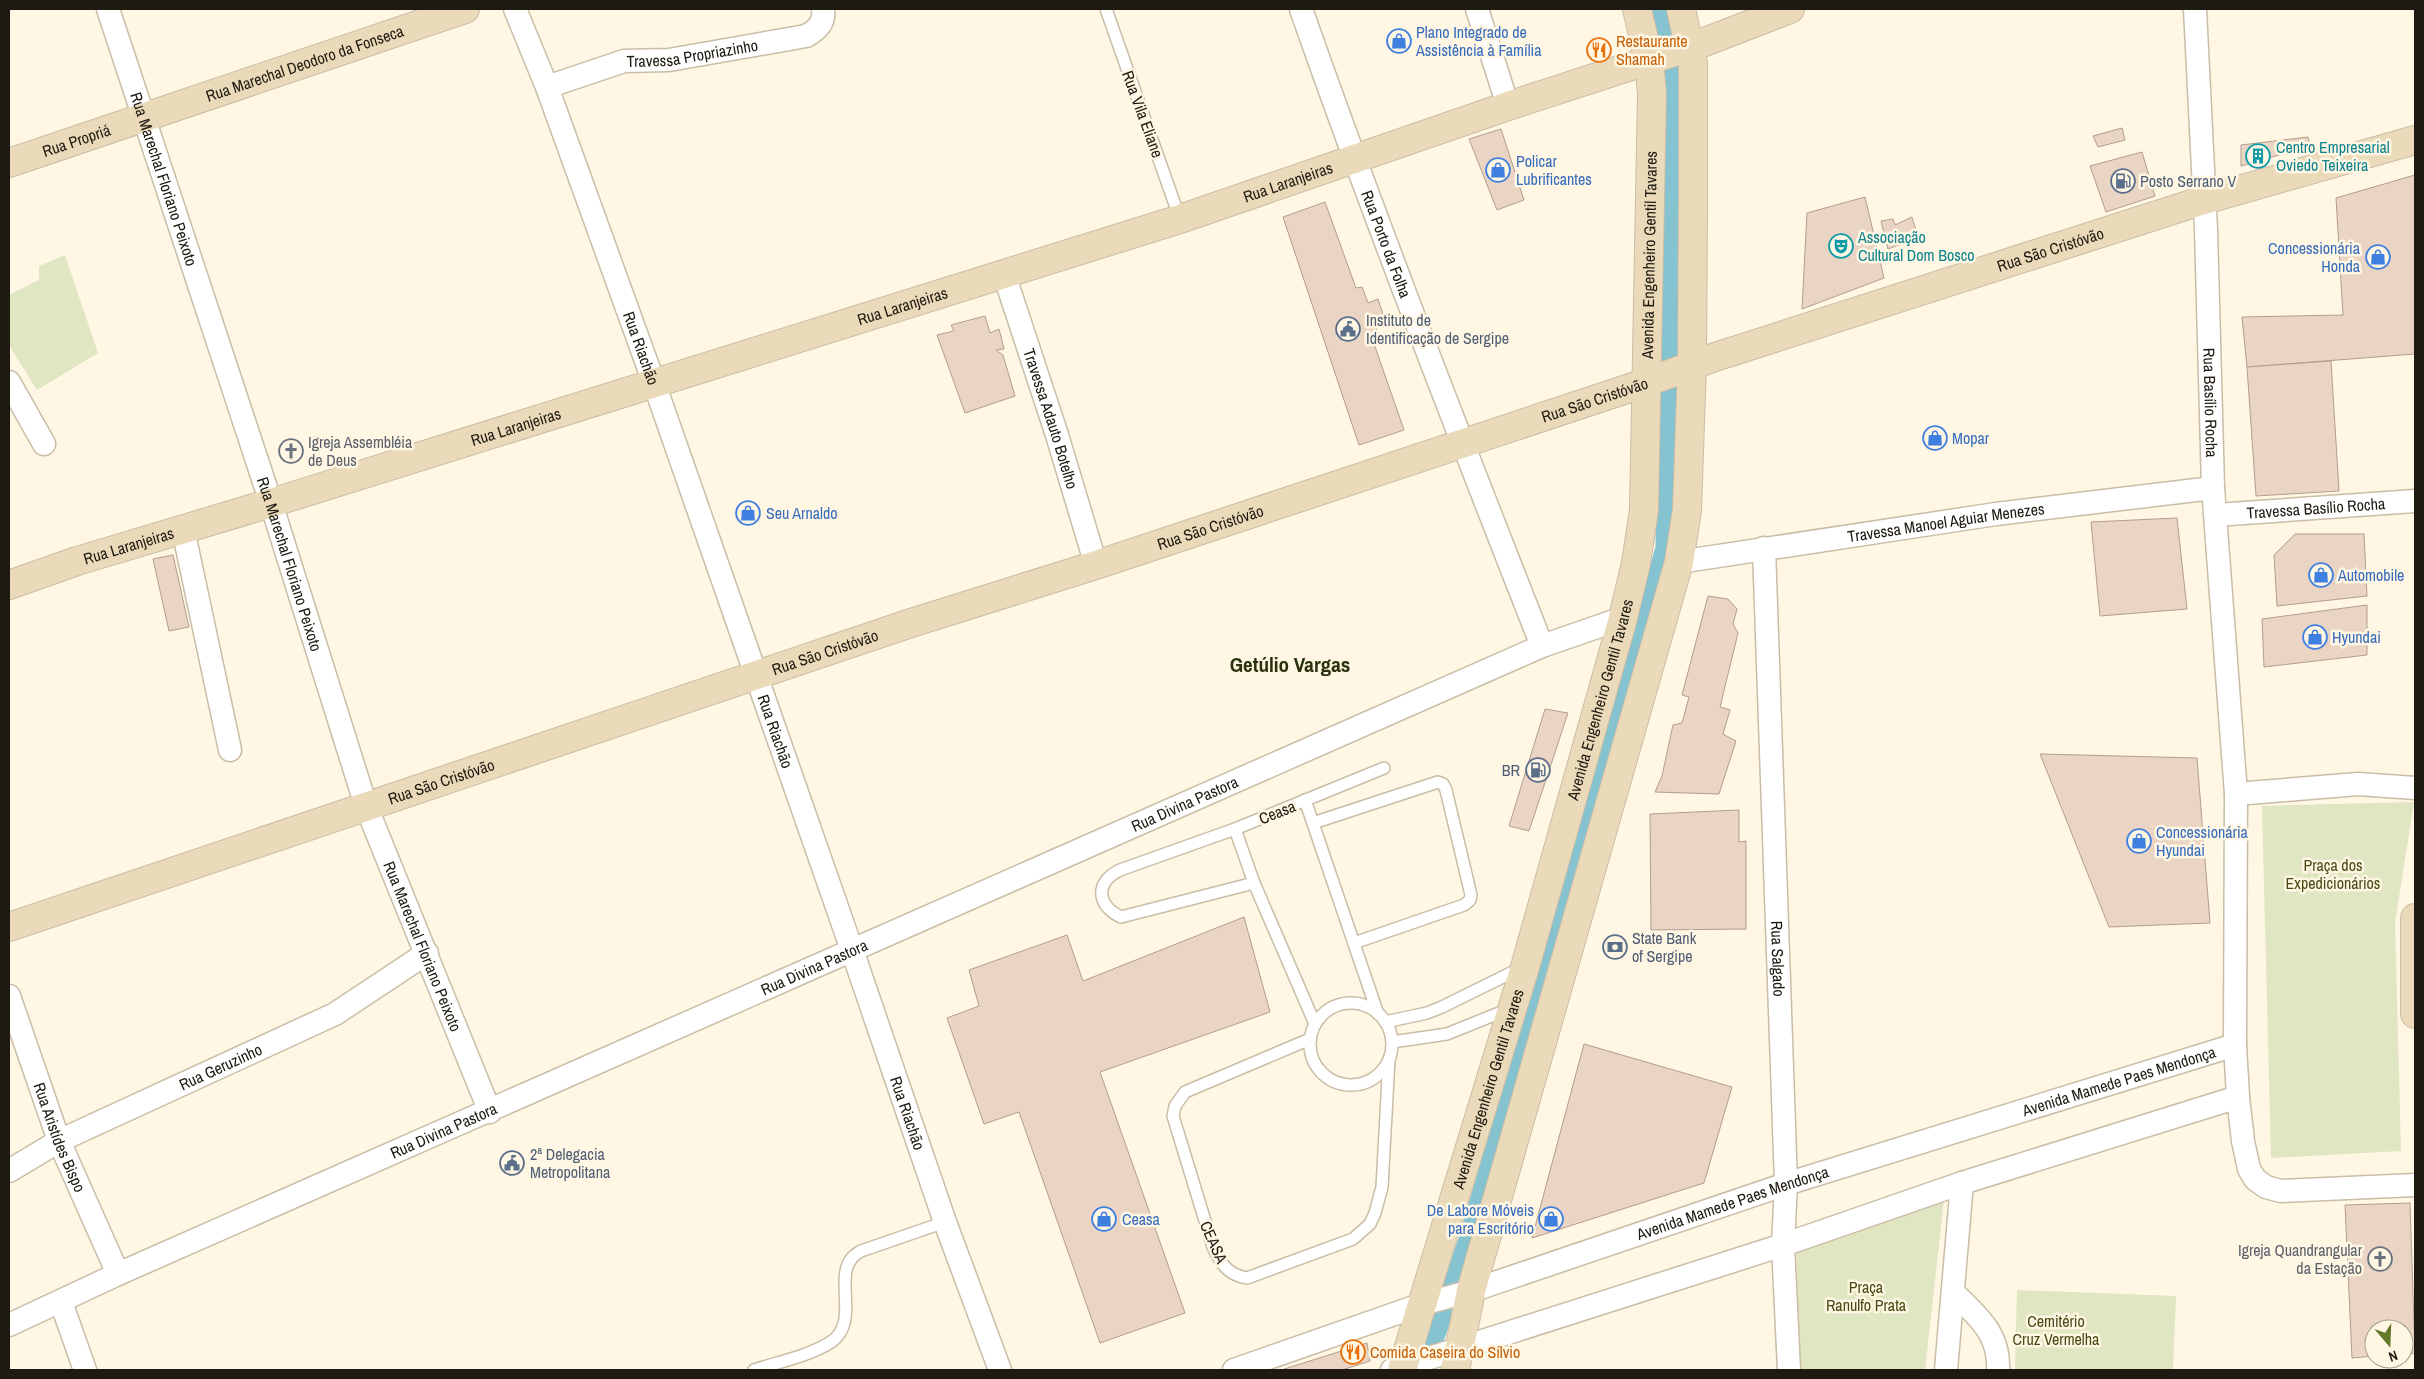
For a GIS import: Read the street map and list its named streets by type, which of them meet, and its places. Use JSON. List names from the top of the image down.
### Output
{
  "streets": {
    "main road": [
      "Rua Marechal Deodoro da Fonseca",
      "Rua Propriá",
      "Rua Laranjeiras",
      "Rua São Cristóvão",
      "Avenida Engenheiro Gentil Tavares"
    ],
    "street": [
      "Travessa Propriazinho",
      "Rua Marechal Floriano Peixoto",
      "Rua Porto da Folha",
      "Rua Riachão",
      "Rua Basílio Rocha",
      "Travessa Adauto Botelho",
      "Travessa Basílio Rocha",
      "Travessa Manoel Aguiar Menezes",
      "Rua Divina Pastora",
      "Rua Salgado",
      "Rua Geruzinho",
      "Avenida Mamede Paes Mendonça",
      "Rua Aristídes Bispo"
    ],
    "lane": ["Rua Vila Eliane", "Ceasa", "CEASA"]
  },
  "crossings": [
    ["Travessa Propriazinho", "Rua Riachão"],
    ["Rua Marechal Deodoro da Fonseca", "Rua Propriá"],
    ["Rua Marechal Deodoro da Fonseca", "Rua Marechal Floriano Peixoto"],
    ["Rua Vila Eliane", "Rua Laranjeiras"],
    ["Rua Propriá", "Rua Marechal Floriano Peixoto"],
    ["Rua Marechal Floriano Peixoto", "Rua Laranjeiras"],
    ["Rua Marechal Floriano Peixoto", "Rua São Cristóvão"],
    ["Rua Marechal Floriano Peixoto", "Rua Divina Pastora"],
    ["Rua Marechal Floriano Peixoto", "Rua Geruzinho"],
    ["Rua Laranjeiras", "Rua Porto da Folha"],
    ["Rua Laranjeiras", "Avenida Engenheiro Gentil Tavares"],
    ["Rua Laranjeiras", "Rua Riachão"],
    ["Rua Laranjeiras", "Travessa Adauto Botelho"],
    ["Rua Porto da Folha", "Rua São Cristóvão"],
    ["Rua Porto da Folha", "Rua Divina Pastora"],
    ["Rua São Cristóvão", "Avenida Engenheiro Gentil Tavares"],
    ["Rua São Cristóvão", "Rua Riachão"],
    ["Rua São Cristóvão", "Rua Basílio Rocha"],
    ["Rua São Cristóvão", "Travessa Adauto Botelho"],
    ["Avenida Engenheiro Gentil Tavares", "Rua Divina Pastora"],
    ["Avenida Engenheiro Gentil Tavares", "Avenida Mamede Paes Mendonça"],
    ["Rua Riachão", "Rua Divina Pastora"],
    ["Rua Basílio Rocha", "Travessa Basílio Rocha"],
    ["Rua Basílio Rocha", "Travessa Manoel Aguiar Menezes"],
    ["Travessa Manoel Aguiar Menezes", "Rua Salgado"],
    ["Rua Divina Pastora", "Rua Aristídes Bispo"],
    ["Ceasa", "CEASA"],
    ["Rua Salgado", "Avenida Mamede Paes Mendonça"],
    ["Rua Geruzinho", "Rua Aristídes Bispo"]
  ],
  "districts": ["Getúlio Vargas"],
  "parks": ["Praça dos Expedicionários", "Praça Ranulfo Prata", "Cemitério Cruz Vermelha"],
  "places": {
    "shop": [
      "Plano Integrado de Assistência à Família",
      "Policar Lubrificantes",
      "Concessionária Honda",
      "Mopar",
      "Seu Arnaldo",
      "Automobile",
      "Hyundai",
      "Concessionária Hyundai",
      "Ceasa",
      "De Labore Móveis para Escritório"
    ],
    "restaurant": ["Restaurante Shamah", "Comida Caseira do Sílvio"],
    "building": ["Centro Empresarial Oviedo Teixeira"],
    "fuel station": ["Posto Serrano V", "BR"],
    "theatre": ["Associação Cultural Dom Bosco"],
    "public building": ["Instituto de Identificação de Sergipe", "2ª Delegacia Metropolitana"],
    "church": ["Igreja Assembléia de Deus", "Igreja Quandrangular da Estação"],
    "bank": ["State Bank of Sergipe"]
  },
  "north": "bottom"
}
